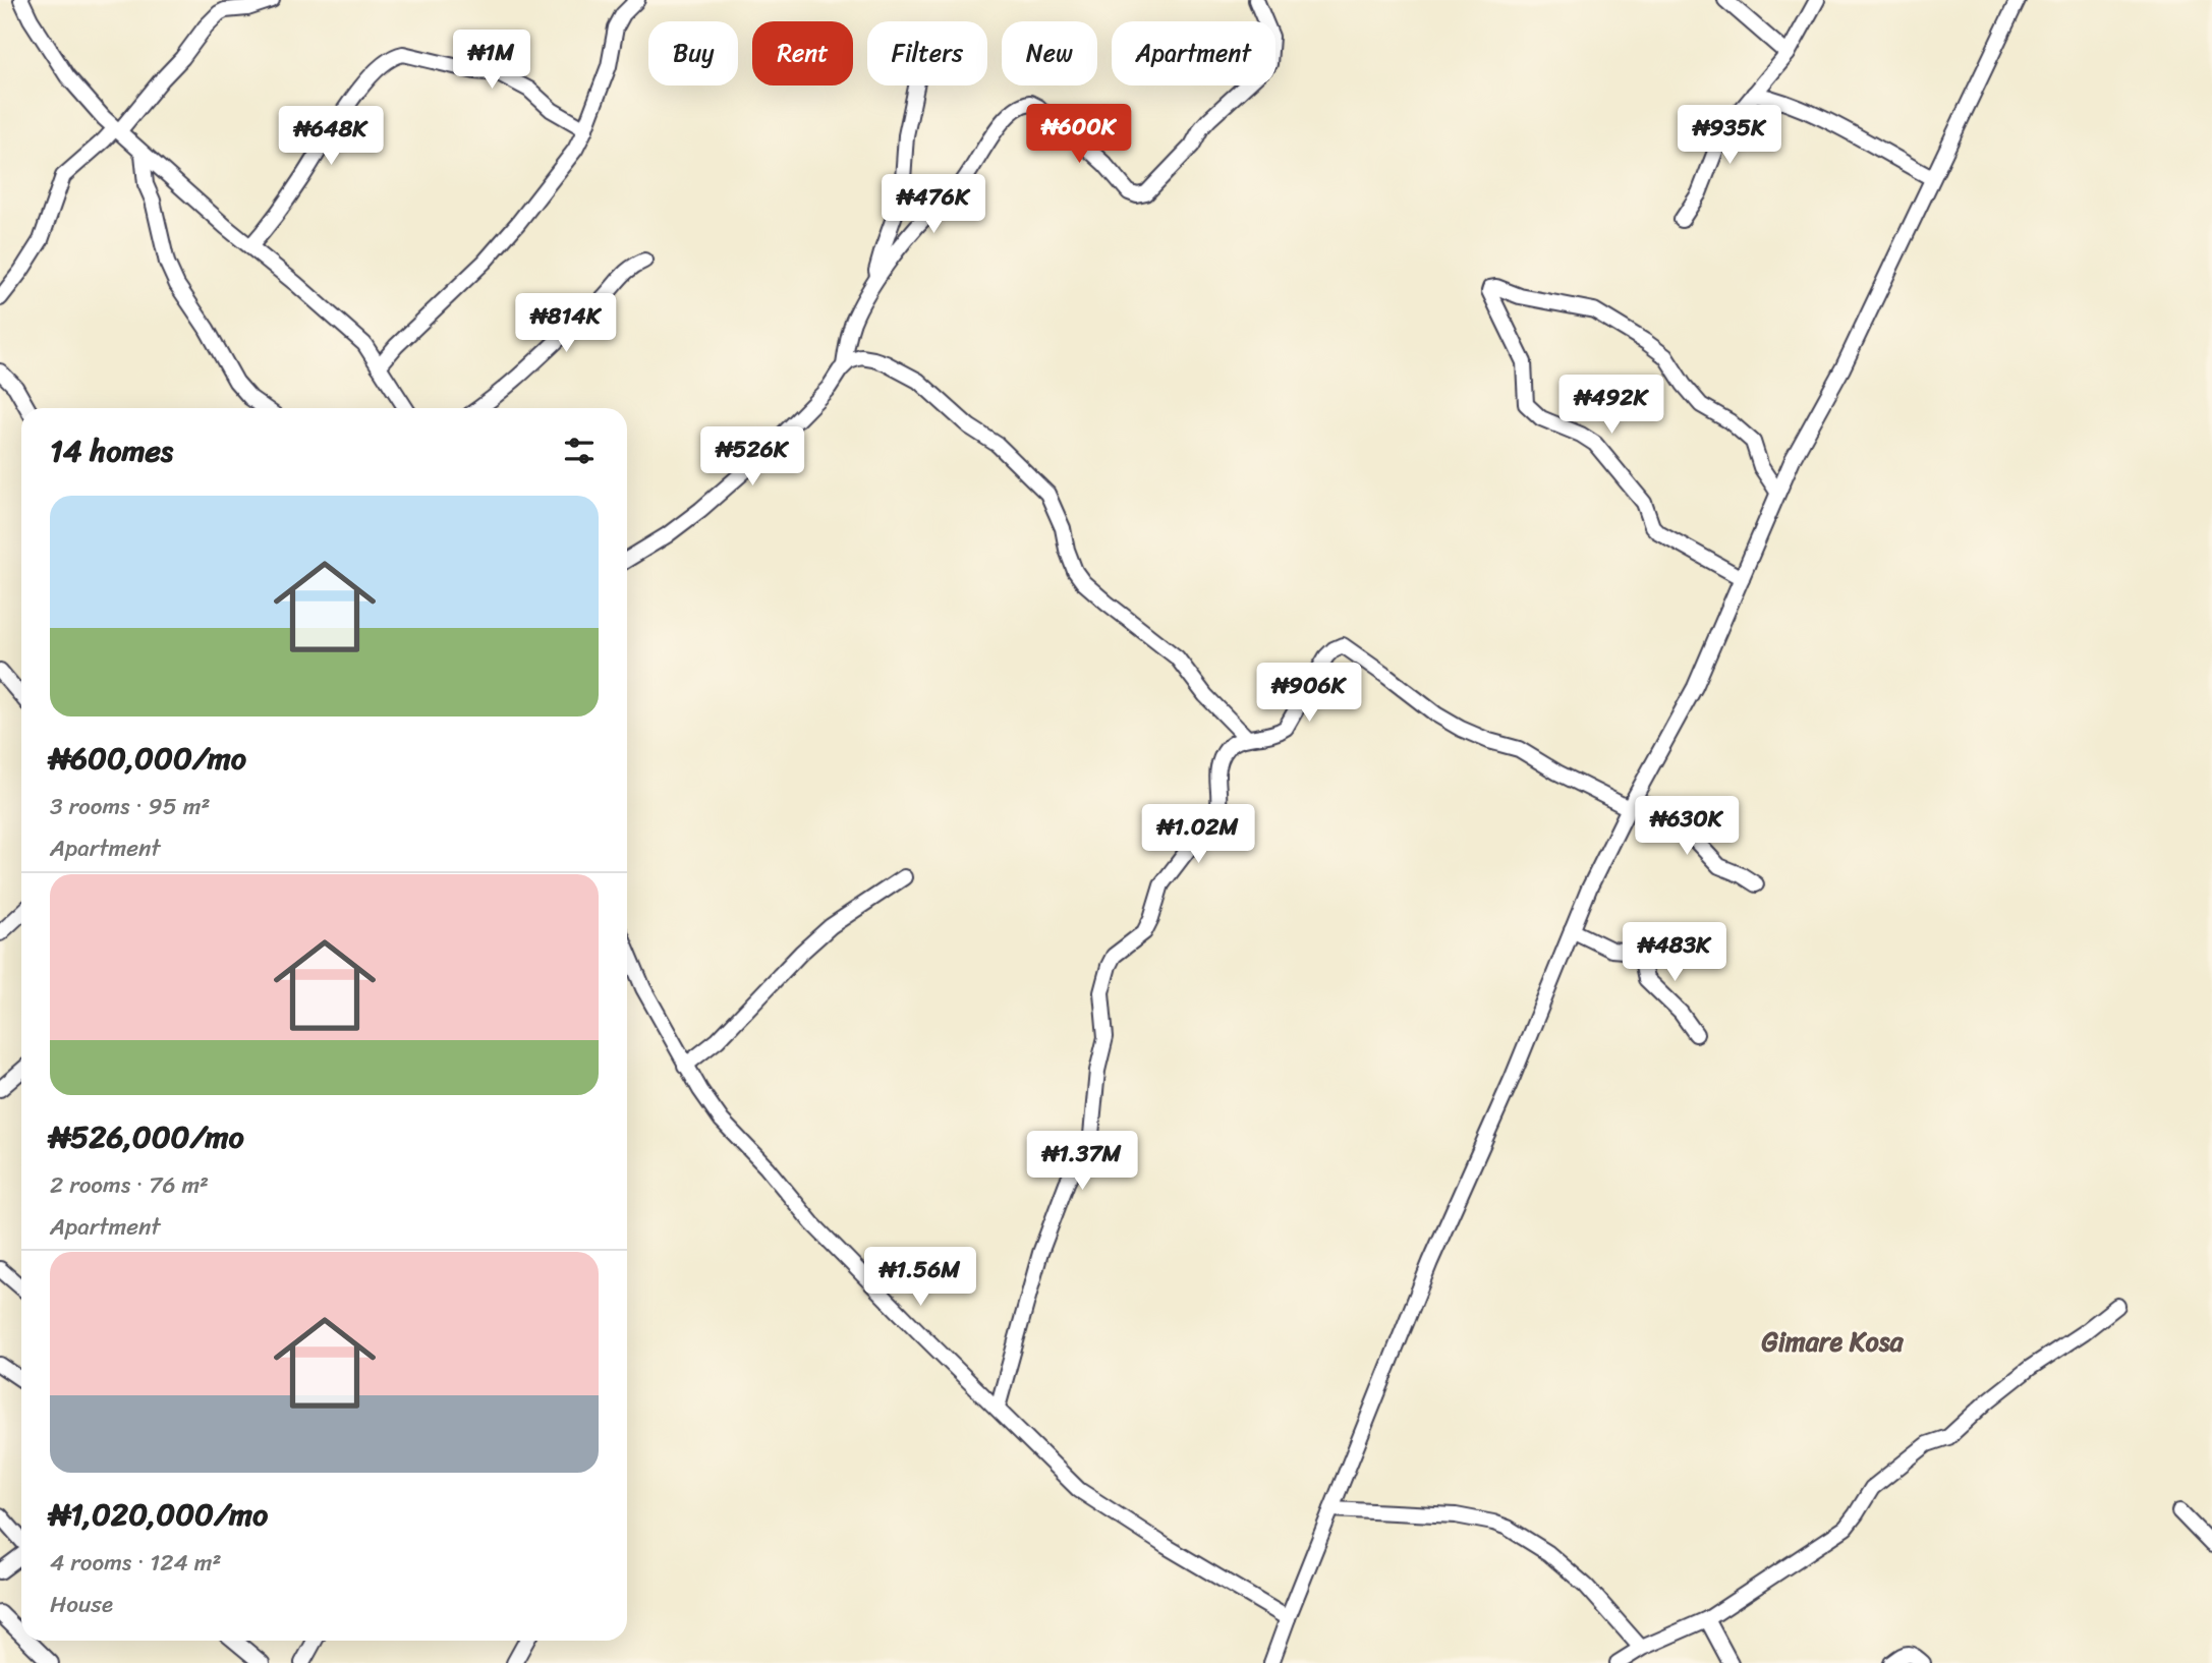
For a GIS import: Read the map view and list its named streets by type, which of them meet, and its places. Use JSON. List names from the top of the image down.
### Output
{
  "districts": ["Gimare Kosa"],
  "page": {
    "chip": [
      "Buy",
      "Rent",
      "Filters",
      "New",
      "Apartment"
    ],
    "price": [
      "₦1M",
      "₦600K",
      "₦935K",
      "₦648K",
      "₦476K",
      "₦814K",
      "₦492K",
      "₦526K",
      "₦906K",
      "₦630K",
      "₦1.02M",
      "₦483K",
      "₦1.37M",
      "₦1.56M"
    ],
    "heading": "14 homes",
    "list": [
      {
        "name": "₦600,000/mo",
        "note": "3 rooms · 95 m² · Apartment"
      },
      {
        "name": "₦526,000/mo",
        "note": "2 rooms · 76 m² · Apartment"
      },
      {
        "name": "₦1,020,000/mo",
        "note": "4 rooms · 124 m² · House"
      }
    ]
  }
}
